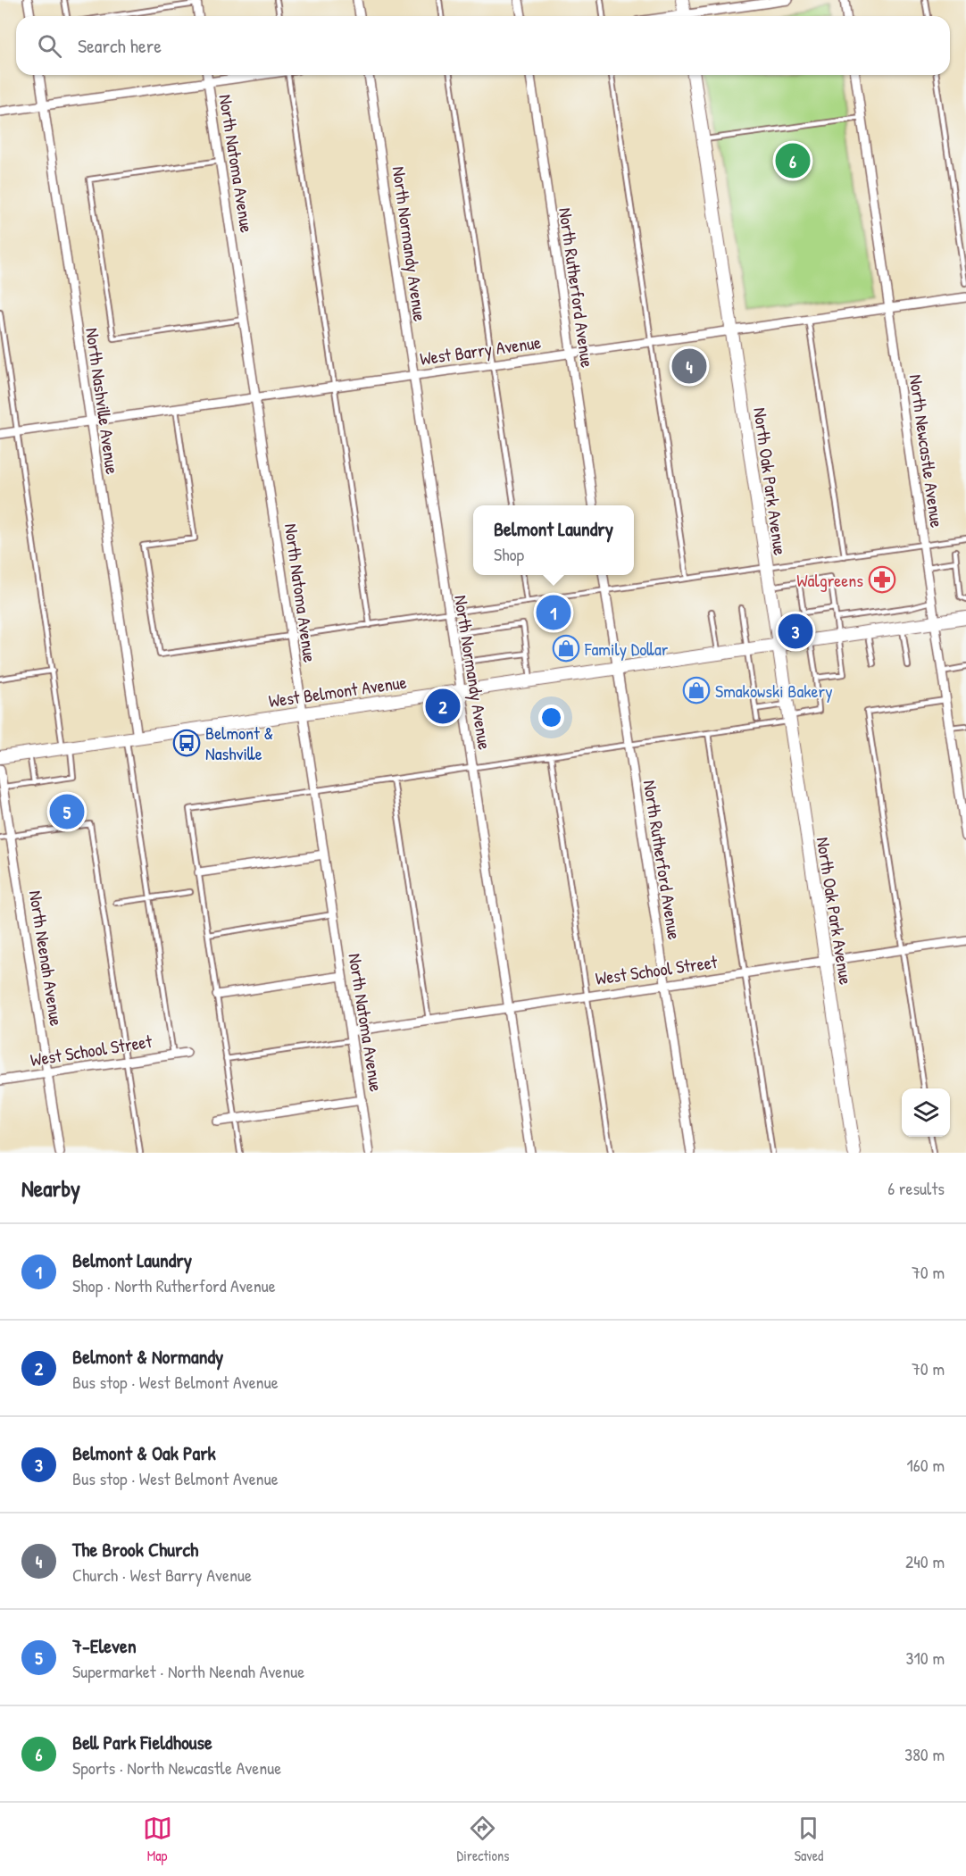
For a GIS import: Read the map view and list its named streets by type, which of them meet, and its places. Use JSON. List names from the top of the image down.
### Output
{
  "streets": {
    "street": [
      "North Natoma Avenue",
      "North Normandy Avenue",
      "North Rutherford Avenue",
      "West Barry Avenue",
      "North Nashville Avenue",
      "North Newcastle Avenue",
      "North Oak Park Avenue",
      "West Belmont Avenue",
      "North Neenah Avenue",
      "West School Street"
    ]
  },
  "crossings": [
    ["North Natoma Avenue", "West Barry Avenue"],
    ["North Natoma Avenue", "West Belmont Avenue"],
    ["North Natoma Avenue", "West School Street"],
    ["North Normandy Avenue", "West Barry Avenue"],
    ["North Normandy Avenue", "West Belmont Avenue"],
    ["North Normandy Avenue", "West School Street"],
    ["North Rutherford Avenue", "West Barry Avenue"],
    ["North Rutherford Avenue", "West Belmont Avenue"],
    ["North Rutherford Avenue", "West School Street"],
    ["West Barry Avenue", "North Nashville Avenue"],
    ["West Barry Avenue", "North Newcastle Avenue"],
    ["West Barry Avenue", "North Oak Park Avenue"],
    ["North Nashville Avenue", "West Belmont Avenue"],
    ["North Newcastle Avenue", "West Belmont Avenue"],
    ["North Oak Park Avenue", "West Belmont Avenue"],
    ["North Oak Park Avenue", "West School Street"],
    ["North Neenah Avenue", "West School Street"]
  ],
  "places": {
    "pharmacy": ["Walgreens"],
    "shop": ["Family Dollar", "Smakowski Bakery"],
    "bus stop": ["Belmont & Nashville"]
  },
  "page": {
    "search": "Search here",
    "pins": [
      "6",
      "4",
      "1",
      "3",
      "2",
      "5"
    ],
    "popup": ["Belmont Laundry", "Shop"],
    "heading": ["Nearby", "6 results"],
    "list": [
      {
        "mark": "1",
        "name": "Belmont Laundry",
        "note": "Shop · North Rutherford Avenue",
        "value": "70 m"
      },
      {
        "mark": "2",
        "name": "Belmont & Normandy",
        "note": "Bus stop · West Belmont Avenue",
        "value": "70 m"
      },
      {
        "mark": "3",
        "name": "Belmont & Oak Park",
        "note": "Bus stop · West Belmont Avenue",
        "value": "160 m"
      },
      {
        "mark": "4",
        "name": "The Brook Church",
        "note": "Church · West Barry Avenue",
        "value": "240 m"
      },
      {
        "mark": "5",
        "name": "7-Eleven",
        "note": "Supermarket · North Neenah Avenue",
        "value": "310 m"
      },
      {
        "mark": "6",
        "name": "Bell Park Fieldhouse",
        "note": "Sports · North Newcastle Avenue",
        "value": "380 m"
      }
    ],
    "nav": ["Map", "Directions", "Saved"]
  }
}
